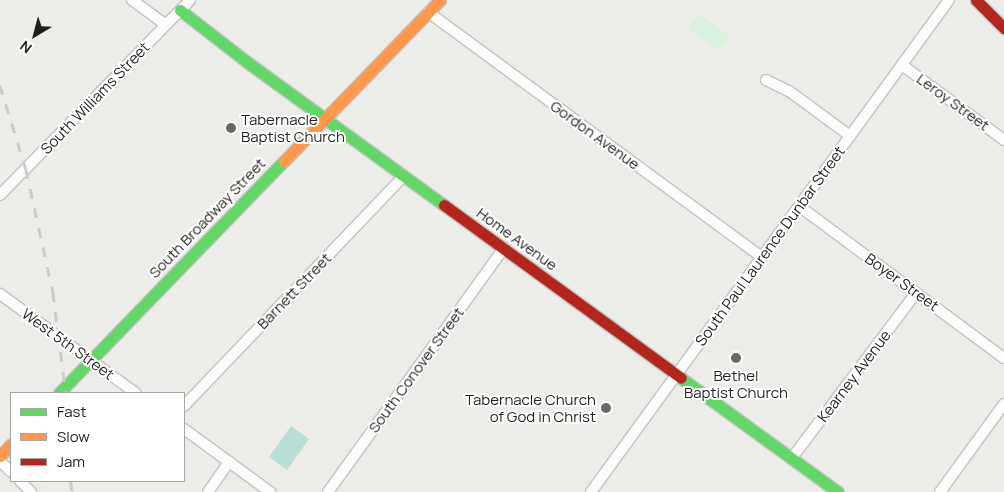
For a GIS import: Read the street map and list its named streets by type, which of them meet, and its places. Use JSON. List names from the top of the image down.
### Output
{
  "streets": {
    "main road": ["South Broadway Street", "Home Avenue"],
    "street": [
      "South Williams Street",
      "Leroy Street",
      "Gordon Avenue",
      "South Paul Laurence Dunbar Street",
      "Boyer Street",
      "Barnett Street",
      "West 5th Street",
      "South Conover Street",
      "Kearney Avenue"
    ]
  },
  "crossings": [
    ["South Williams Street", "Home Avenue"],
    ["Leroy Street", "South Paul Laurence Dunbar Street"],
    ["Gordon Avenue", "South Broadway Street"],
    ["Gordon Avenue", "South Paul Laurence Dunbar Street"],
    ["South Broadway Street", "Home Avenue"],
    ["South Broadway Street", "West 5th Street"],
    ["Home Avenue", "South Paul Laurence Dunbar Street"],
    ["Home Avenue", "Barnett Street"],
    ["Home Avenue", "South Conover Street"],
    ["Home Avenue", "Kearney Avenue"],
    ["South Paul Laurence Dunbar Street", "Boyer Street"],
    ["Boyer Street", "Kearney Avenue"]
  ],
  "places": ["Tabernacle Baptist Church", "Bethel Baptist Church", "Tabernacle Church of God in Christ"],
  "legend": ["Fast", "Slow", "Jam"],
  "north": "bottom left"
}
